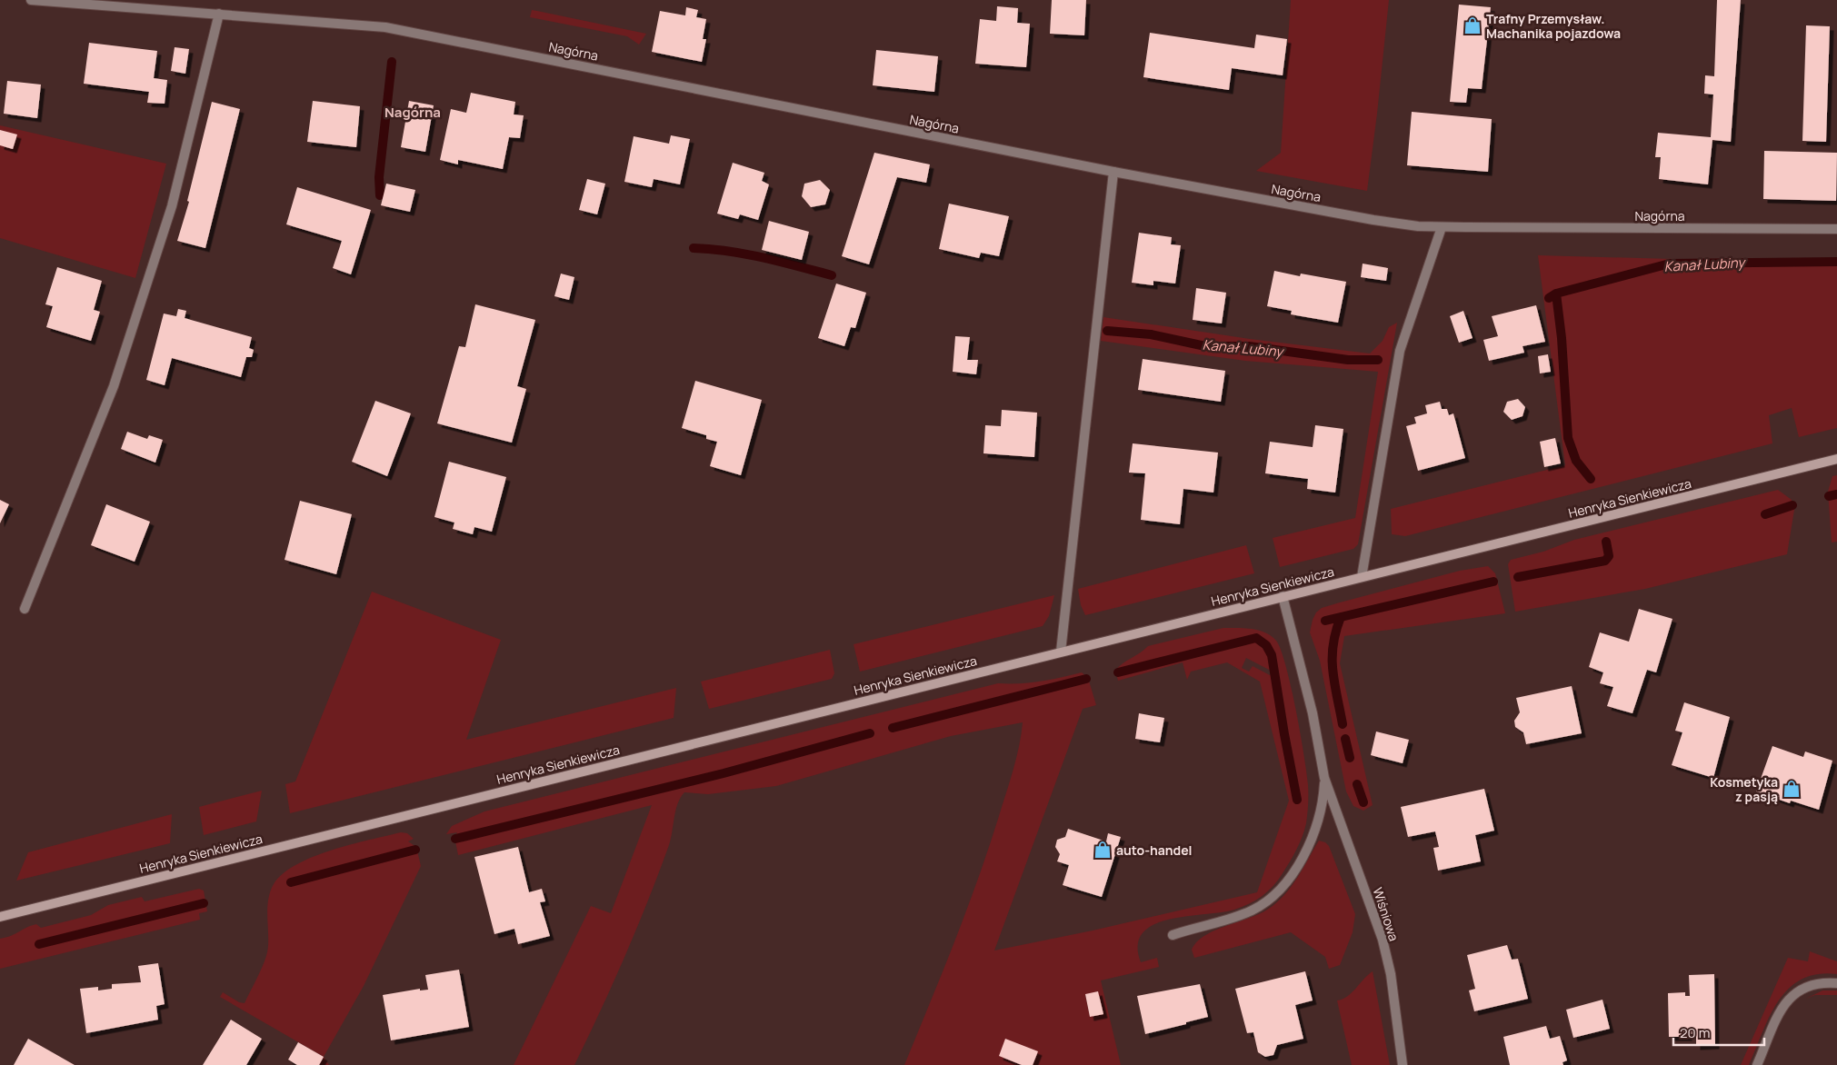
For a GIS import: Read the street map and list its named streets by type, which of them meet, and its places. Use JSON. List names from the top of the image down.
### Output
{
  "streets": {
    "street": ["Nagórna", "Henryka Sienkiewicza", "Wiśniowa"]
  },
  "crossings": [
    ["Henryka Sienkiewicza", "Wiśniowa"]
  ],
  "districts": ["Nagórna"],
  "water": ["Kanał Lubiny"],
  "places": {
    "shop": ["Trafny Przemysław. Machanika pojazdowa", "Kosmetyka z pasją", "auto-handel"]
  },
  "scale_bar": "20 m"
}
